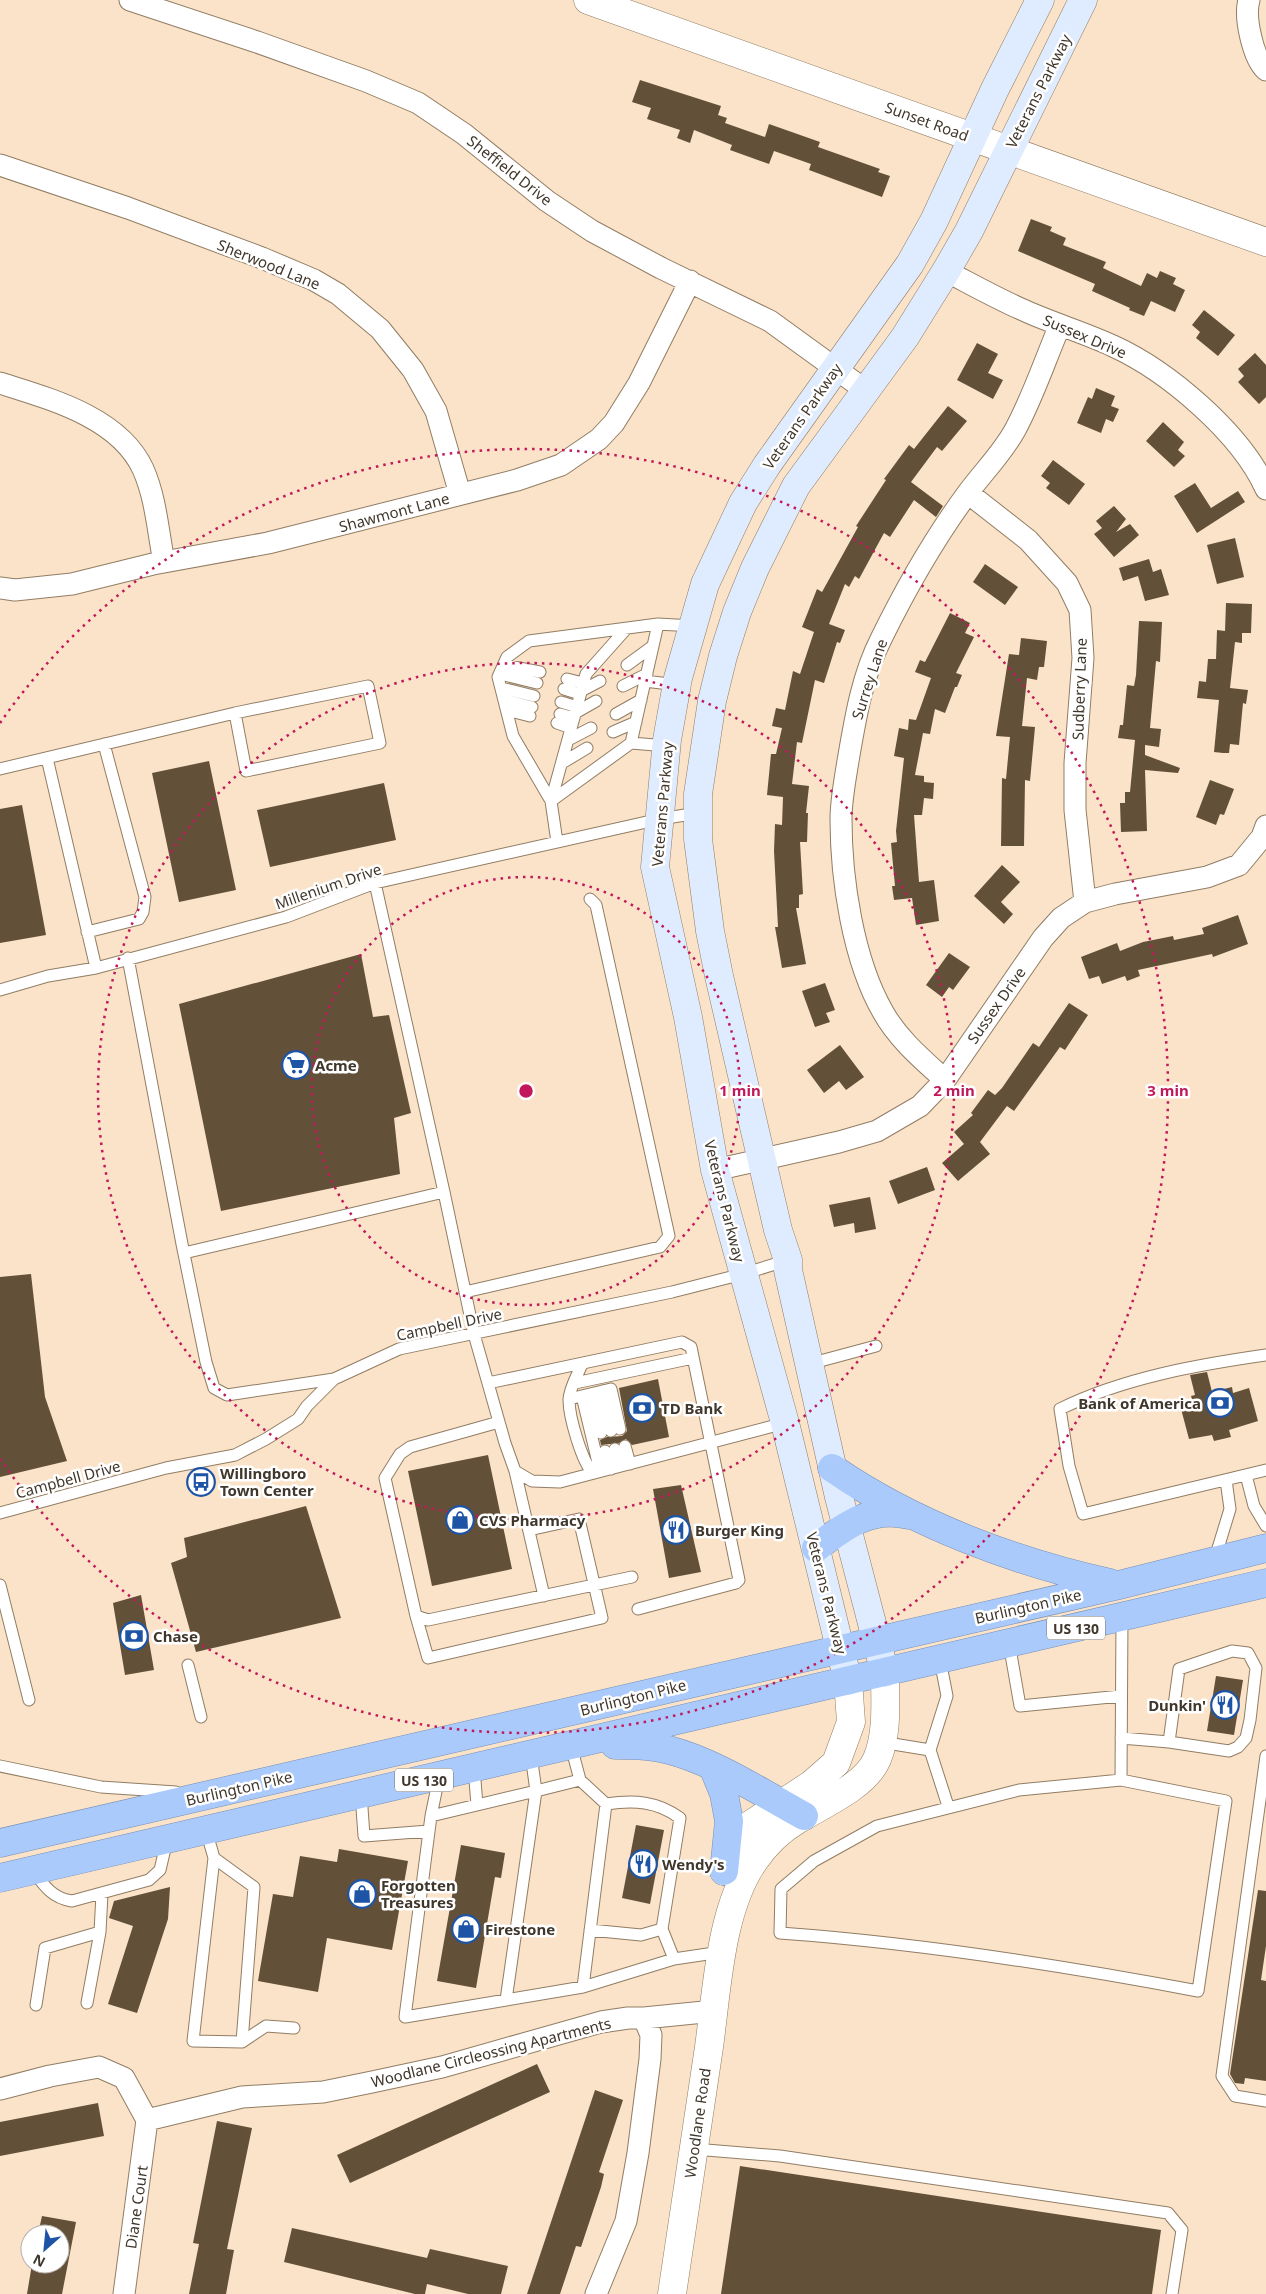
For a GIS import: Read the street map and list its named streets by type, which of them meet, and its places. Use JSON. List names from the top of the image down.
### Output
{
  "streets": {
    "highway": ["Burlington Pike", "US 130"],
    "main road": ["Veterans Parkway"],
    "street": [
      "Sunset Road",
      "Sheffield Drive",
      "Sherwood Lane",
      "Sussex Drive",
      "Shawmont Lane",
      "Surrey Lane",
      "Sudberry Lane",
      "Woodlane Circleossing Apartments",
      "Woodlane Road",
      "Diane Court"
    ],
    "lane": ["Millenium Drive", "Campbell Drive"]
  },
  "crossings": [
    ["Veterans Parkway", "Sunset Road"],
    ["Veterans Parkway", "Sheffield Drive"],
    ["Veterans Parkway", "Sussex Drive"],
    ["Veterans Parkway", "Millenium Drive"],
    ["Veterans Parkway", "Campbell Drive"],
    ["Veterans Parkway", "Burlington Pike"],
    ["Veterans Parkway", "US 130"],
    ["Veterans Parkway", "Woodlane Road"],
    ["Sheffield Drive", "Shawmont Lane"],
    ["Sherwood Lane", "Shawmont Lane"],
    ["Sussex Drive", "Surrey Lane"],
    ["Sussex Drive", "Sudberry Lane"],
    ["Surrey Lane", "Sudberry Lane"],
    ["US 130", "Woodlane Road"],
    ["Woodlane Circleossing Apartments", "Woodlane Road"],
    ["Woodlane Circleossing Apartments", "Diane Court"]
  ],
  "places": {
    "supermarket": ["Acme"],
    "bank": ["Bank of America", "TD Bank", "Chase"],
    "bus stop": ["Willingboro Town Center"],
    "shop": ["CVS Pharmacy", "Forgotten Treasures", "Firestone"],
    "restaurant": ["Burger King", "Dunkin'", "Wendy's"]
  },
  "north": "bottom left",
  "rings": ["1 min", "2 min", "3 min"]
}
